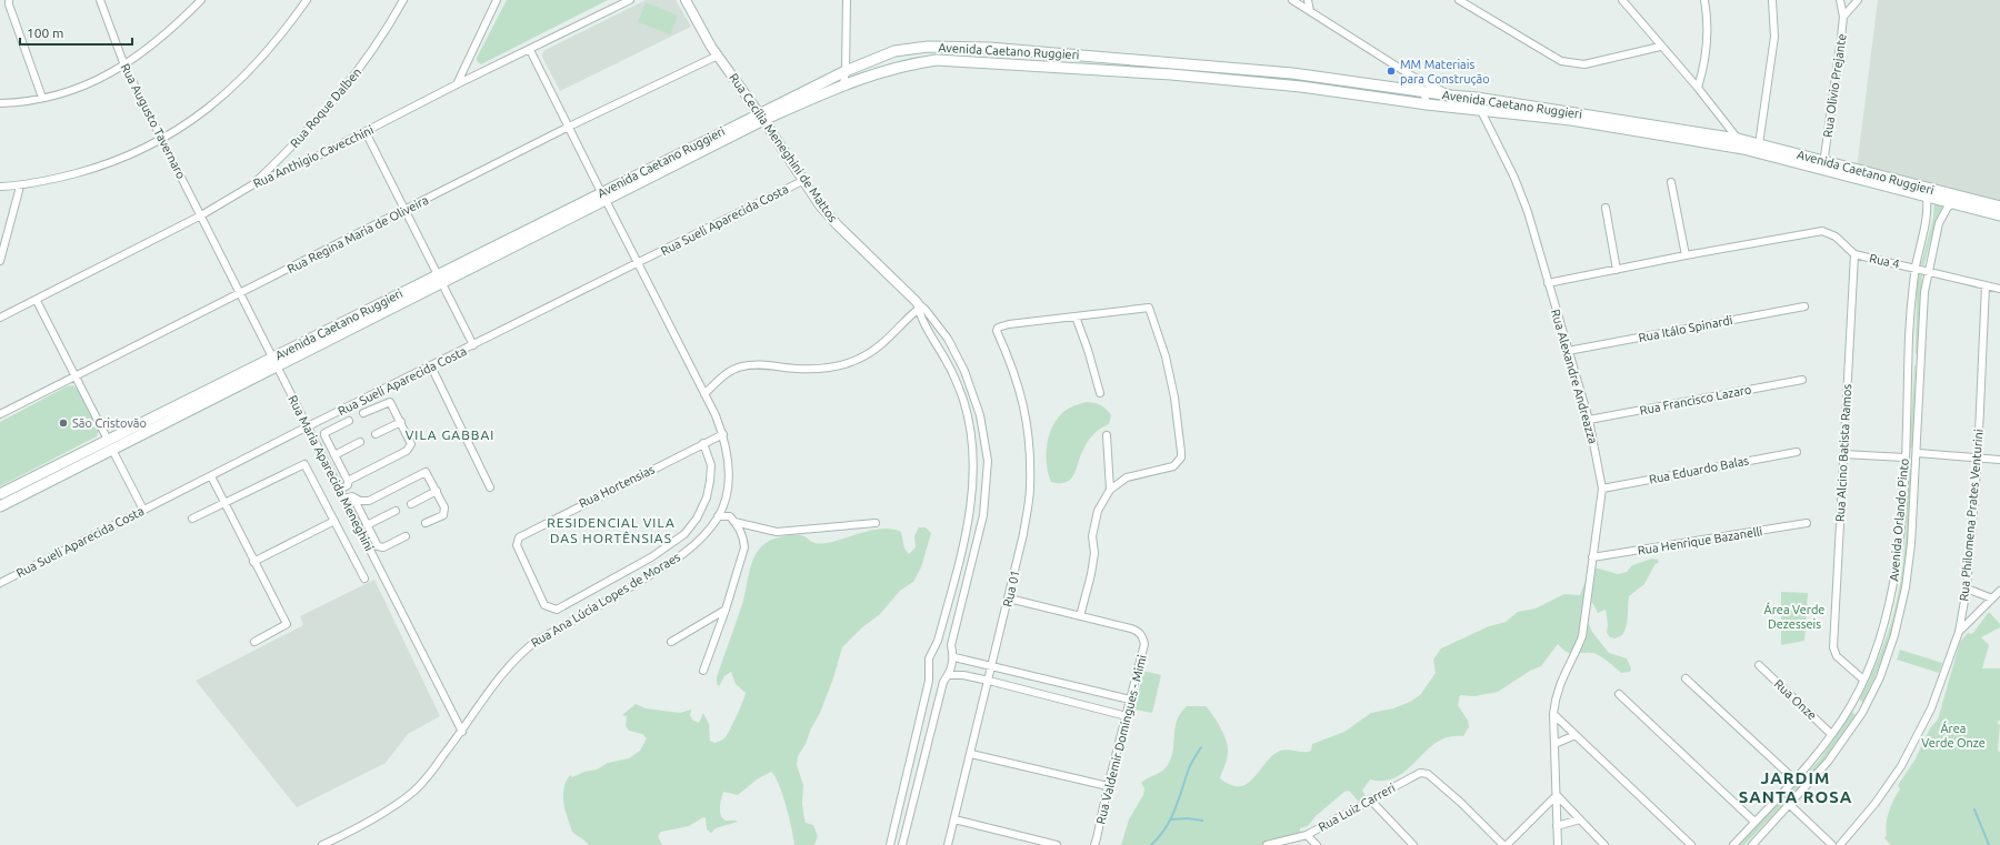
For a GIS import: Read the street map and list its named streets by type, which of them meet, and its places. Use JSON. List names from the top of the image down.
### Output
{
  "streets": {
    "main road": ["Avenida Caetano Ruggieri"],
    "street": [
      "Rua Olivio Prejante",
      "Rua Roque Dalben",
      "Rua Augusto Tavernaro",
      "Rua Cecília Meneghini de Mattos",
      "Rua Anthigio Cavecchini",
      "Rua Sueli Aparecida Costa",
      "Rua Regina Maria de Oliveira",
      "Rua 4",
      "Rua Itálo Spinardi",
      "Rua Alexandre Andreazza",
      "Rua Francisco Lazaro",
      "Rua Alcino Batista Ramos",
      "Rua Eduardo Balas",
      "Rua Maria Aparecida Meneghini",
      "Rua Hortensias",
      "Rua Philomena Prates Venturini",
      "Avenida Orlando Pinto",
      "Rua Henrique Bazanelli",
      "Rua 01",
      "Rua Ana Lúcia Lopes de Moraes",
      "Rua Onze",
      "Rua Valdemir Domingues - Mimi",
      "Rua Luiz Carreri"
    ]
  },
  "crossings": [
    ["Avenida Caetano Ruggieri", "Rua Olivio Prejante"],
    ["Avenida Caetano Ruggieri", "Rua Cecília Meneghini de Mattos"],
    ["Avenida Caetano Ruggieri", "Rua Alexandre Andreazza"],
    ["Avenida Caetano Ruggieri", "Rua Maria Aparecida Meneghini"],
    ["Avenida Caetano Ruggieri", "Avenida Orlando Pinto"],
    ["Avenida Caetano Ruggieri", "Rua Ana Lúcia Lopes de Moraes"],
    ["Rua Roque Dalben", "Rua Anthigio Cavecchini"],
    ["Rua Augusto Tavernaro", "Rua Anthigio Cavecchini"],
    ["Rua Augusto Tavernaro", "Rua Maria Aparecida Meneghini"],
    ["Rua Cecília Meneghini de Mattos", "Rua Sueli Aparecida Costa"],
    ["Rua Cecília Meneghini de Mattos", "Rua Regina Maria de Oliveira"],
    ["Rua Anthigio Cavecchini", "Rua Maria Aparecida Meneghini"],
    ["Rua Anthigio Cavecchini", "Rua Ana Lúcia Lopes de Moraes"],
    ["Rua Sueli Aparecida Costa", "Rua Maria Aparecida Meneghini"],
    ["Rua Sueli Aparecida Costa", "Rua Ana Lúcia Lopes de Moraes"],
    ["Rua Regina Maria de Oliveira", "Rua Maria Aparecida Meneghini"],
    ["Rua Regina Maria de Oliveira", "Rua Ana Lúcia Lopes de Moraes"],
    ["Rua 4", "Rua Alcino Batista Ramos"],
    ["Rua 4", "Rua Philomena Prates Venturini"],
    ["Rua 4", "Avenida Orlando Pinto"],
    ["Rua Itálo Spinardi", "Rua Alexandre Andreazza"],
    ["Rua Alexandre Andreazza", "Rua Francisco Lazaro"],
    ["Rua Alexandre Andreazza", "Rua Eduardo Balas"],
    ["Rua Alexandre Andreazza", "Rua Henrique Bazanelli"],
    ["Rua Alcino Batista Ramos", "Avenida Orlando Pinto"],
    ["Rua Maria Aparecida Meneghini", "Rua Ana Lúcia Lopes de Moraes"],
    ["Rua Hortensias", "Rua Ana Lúcia Lopes de Moraes"],
    ["Avenida Orlando Pinto", "Rua Onze"]
  ],
  "districts": ["VILA GABBAI", "RESIDENCIAL VILA DAS HORTÊNSIAS", "JARDIM SANTA ROSA"],
  "parks": ["Área Verde Dezesseis", "Área Verde Onze"],
  "places": ["MM Materiais para Construção", "São Cristovão"],
  "scale_bar": "100 m"
}
